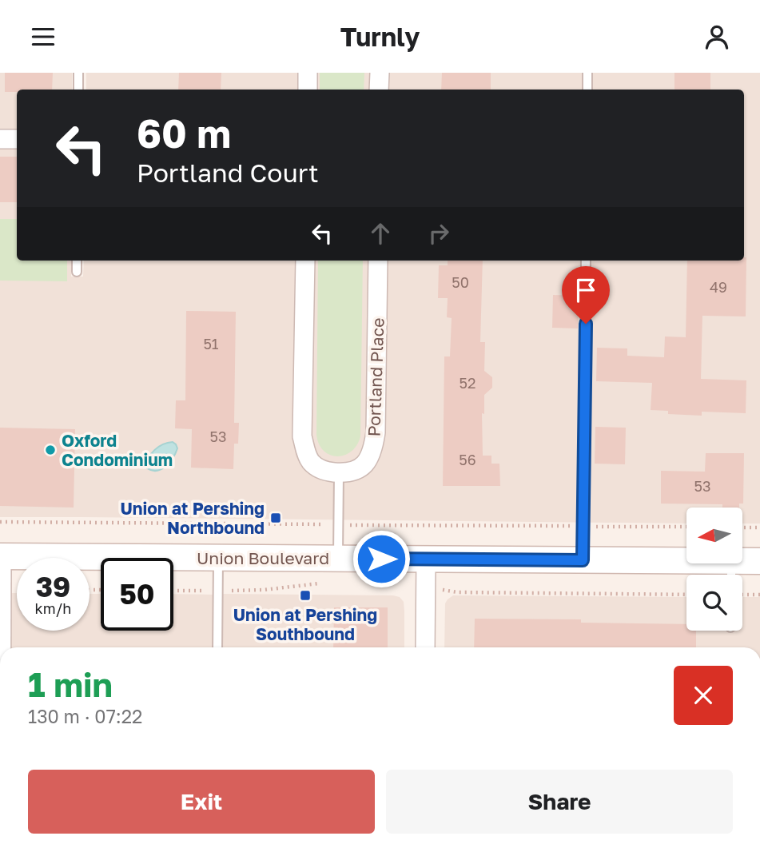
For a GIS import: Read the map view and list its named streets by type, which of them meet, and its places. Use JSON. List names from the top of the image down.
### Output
{
  "streets": {
    "main road": ["Union Boulevard"],
    "street": ["Portland Place"]
  },
  "places": {
    "other": ["Oxford Condominium"],
    "transit": ["Union at Pershing Northbound", "Union at Pershing Southbound"]
  },
  "house_numbers": [
    "50",
    "49",
    "51",
    "52",
    "53",
    "56",
    "53"
  ],
  "north": "left",
  "page": {
    "header": "Turnly",
    "turn": ["60 m", "Portland Court"],
    "speed": "39 km/h",
    "limit": "50",
    "heading": ["1 min", "130 m · 07:22"],
    "buttons": ["Exit", "Share"]
  }
}
